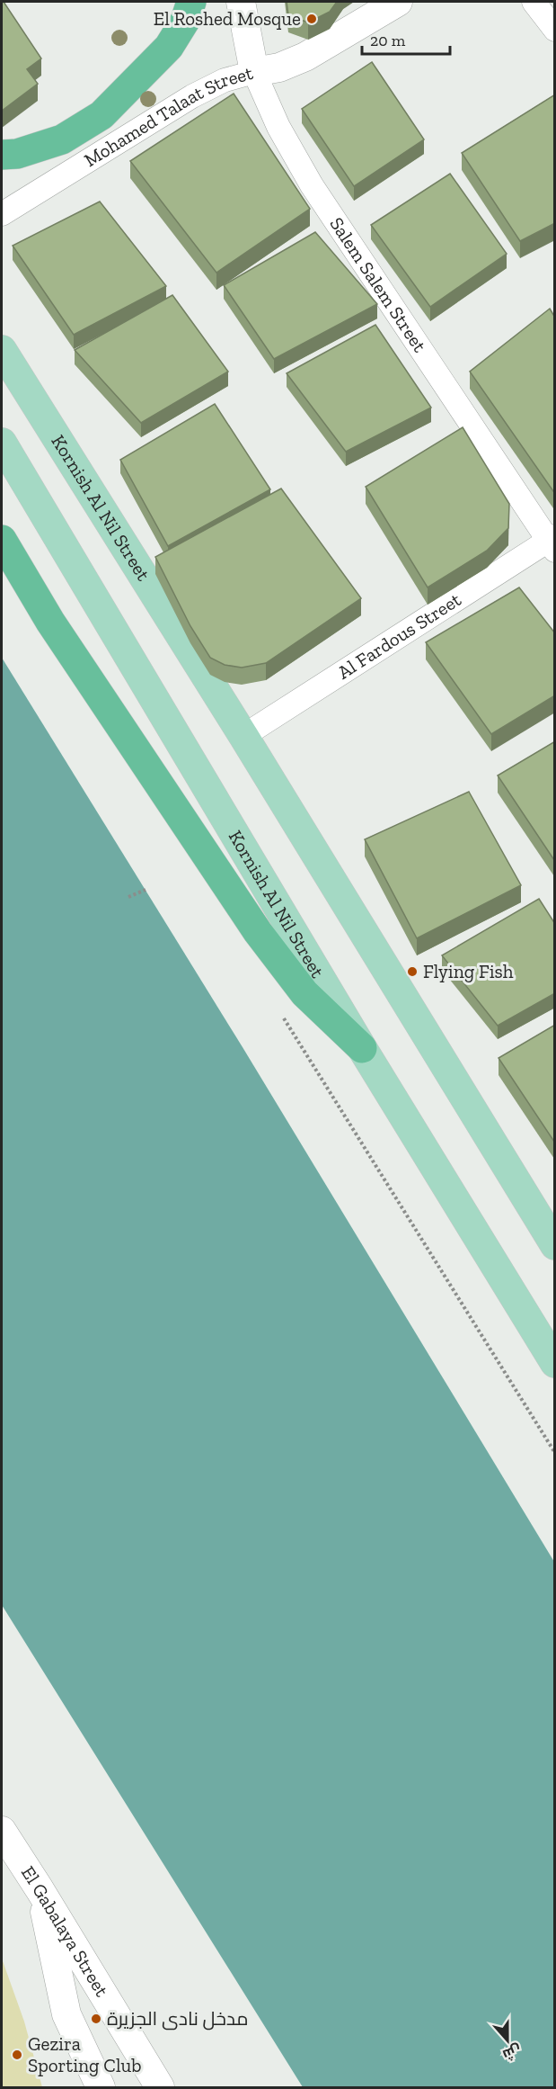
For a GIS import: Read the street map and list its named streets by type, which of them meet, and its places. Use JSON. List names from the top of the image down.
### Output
{
  "streets": {
    "main road": ["Kornish Al Nil Street"],
    "street": [
      "Mohamed Talaat Street",
      "Salem Salem Street",
      "Al Fardous Street",
      "El Gabalaya Street"
    ]
  },
  "crossings": [
    ["Mohamed Talaat Street", "Salem Salem Street"],
    ["Salem Salem Street", "Al Fardous Street"],
    ["Kornish Al Nil Street", "Al Fardous Street"]
  ],
  "places": [
    "El Roshed Mosque",
    "Flying Fish",
    "مدخل نادى الجزيرة",
    "Gezira Sporting Club"
  ],
  "scale_bar": "20 m",
  "north": "bottom"
}
